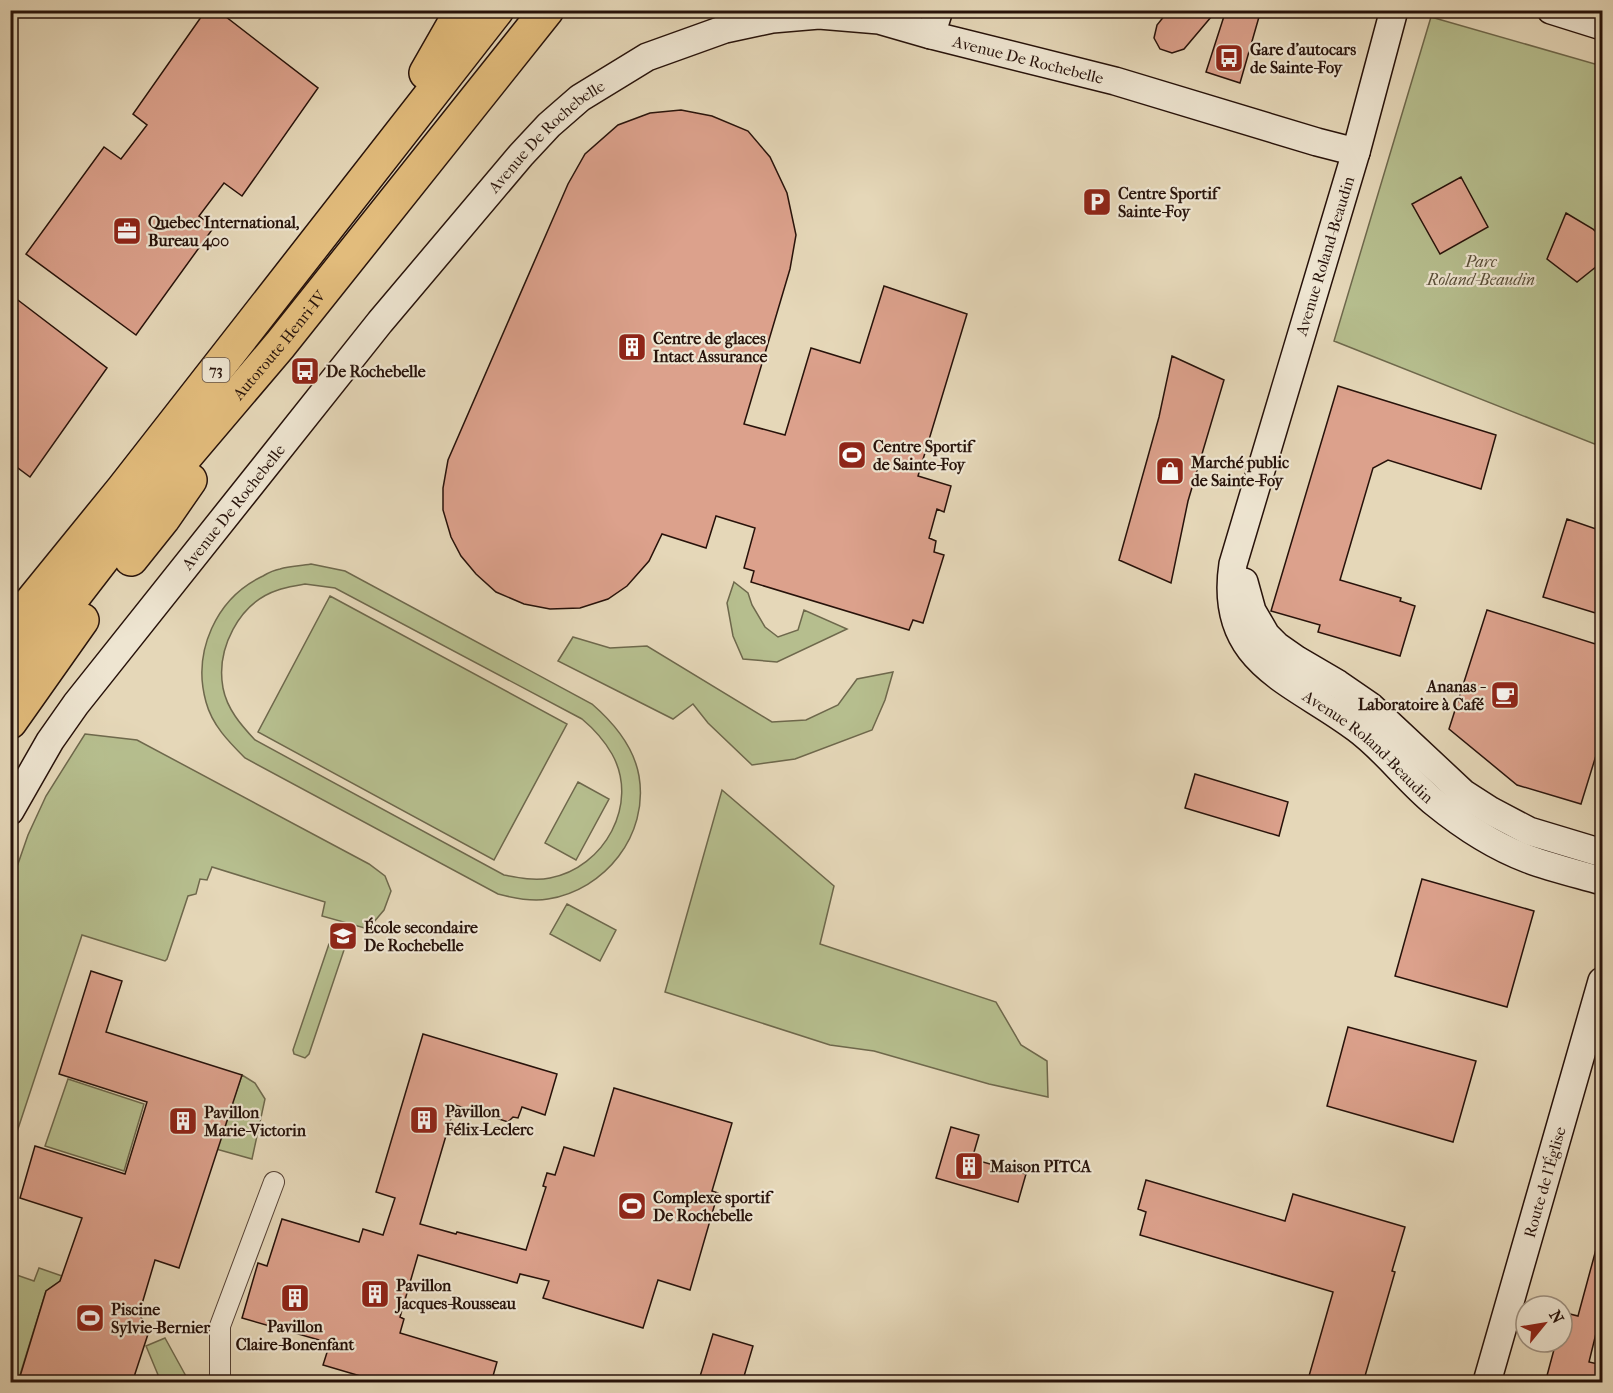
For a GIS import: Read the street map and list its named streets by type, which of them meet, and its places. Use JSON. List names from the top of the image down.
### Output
{
  "streets": {
    "highway": ["Autoroute Henri-IV", "73"],
    "street": ["Avenue De Rochebelle", "Avenue Roland-Beaudin", "Route de l'Église"]
  },
  "crossings": [
    ["Avenue De Rochebelle", "Avenue Roland-Beaudin"]
  ],
  "parks": ["Parc Roland-Beaudin"],
  "places": {
    "bus stop": ["Gare d'autocars de Sainte-Foy", "De Rochebelle"],
    "parking": ["Centre Sportif Sainte-Foy"],
    "office": ["Quebec International, Bureau 400"],
    "building": [
      "Centre de glaces Intact Assurance",
      "Pavillon Félix-Leclerc",
      "Pavillon Marie-Victorin",
      "Maison PITCA",
      "Pavillon Jacques-Rousseau",
      "Pavillon Claire-Bonenfant"
    ],
    "sports": ["Centre Sportif de Sainte-Foy", "Complexe sportif De Rochebelle", "Piscine Sylvie-Bernier"],
    "shop": ["Marché public de Sainte-Foy"],
    "cafe": ["Ananas - Laboratoire à Café"],
    "school or university": ["École secondaire De Rochebelle"]
  },
  "north": "top right"
}
